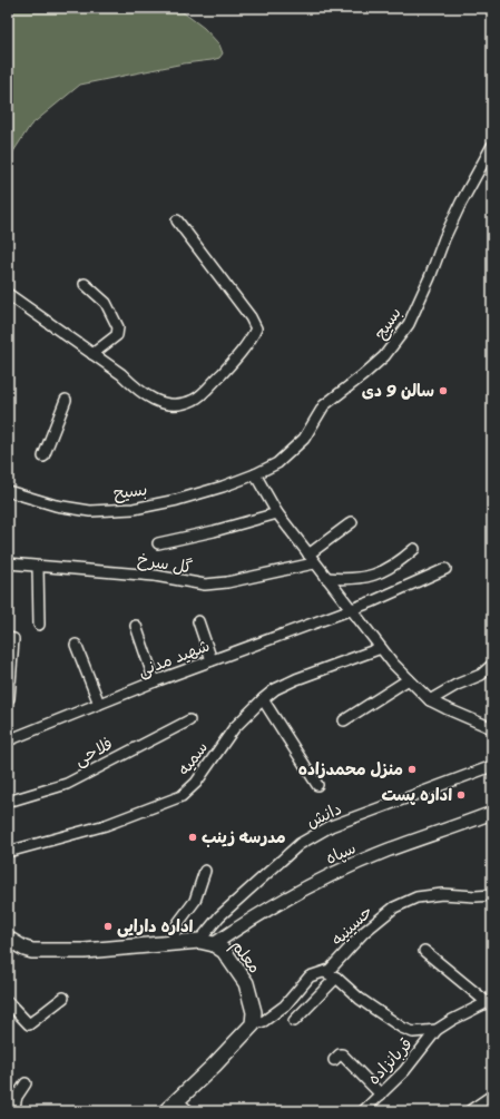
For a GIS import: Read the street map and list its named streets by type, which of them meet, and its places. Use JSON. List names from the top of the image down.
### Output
{
  "streets": {
    "main road": ["معلم"],
    "street": [
      "بسیج",
      "بسیح",
      "گل سرخ",
      "شهید مدنی",
      "فلاحی",
      "سمیه",
      "دانش",
      "سپاه",
      "حسینیه",
      "قربانزاده"
    ]
  },
  "crossings": [
    ["بسیج", "بسیح"],
    ["دانش", "معلم"],
    ["سپاه", "معلم"],
    ["حسینیه", "معلم"]
  ],
  "places": [
    "سالن 9 دی",
    "منزل محمدزاده",
    "اداره پست",
    "مدرسه زینب",
    "اداره دارایی"
  ]
}
